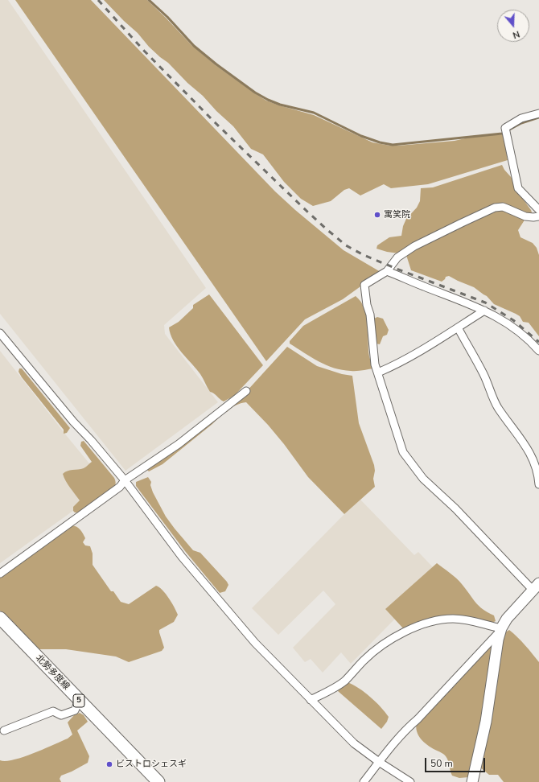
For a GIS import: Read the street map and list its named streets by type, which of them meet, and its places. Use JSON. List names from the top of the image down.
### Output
{
  "streets": {
    "main road": ["北勢多度線", "5"]
  },
  "places": ["寓笑院", "ビストロシェスギ"],
  "scale_bar": "50 m",
  "north": "bottom"
}
